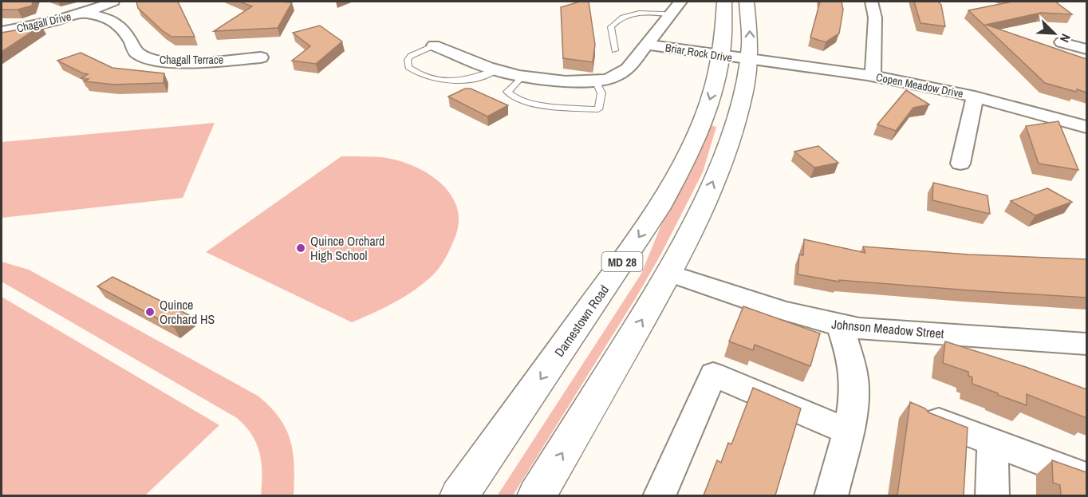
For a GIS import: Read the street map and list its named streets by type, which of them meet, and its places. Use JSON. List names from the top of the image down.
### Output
{
  "streets": {
    "main road": ["MD 28", "Darnestown Road"],
    "street": [
      "Chagall Drive",
      "Briar Rock Drive",
      "Chagall Terrace",
      "Copen Meadow Drive",
      "Johnson Meadow Street"
    ]
  },
  "crossings": [
    ["Chagall Drive", "Chagall Terrace"],
    ["Briar Rock Drive", "Copen Meadow Drive"],
    ["Briar Rock Drive", "Darnestown Road"],
    ["Copen Meadow Drive", "Darnestown Road"],
    ["Darnestown Road", "Johnson Meadow Street"]
  ],
  "places": ["Quince Orchard High School", "Quince Orchard HS"],
  "north": "bottom right"
}
